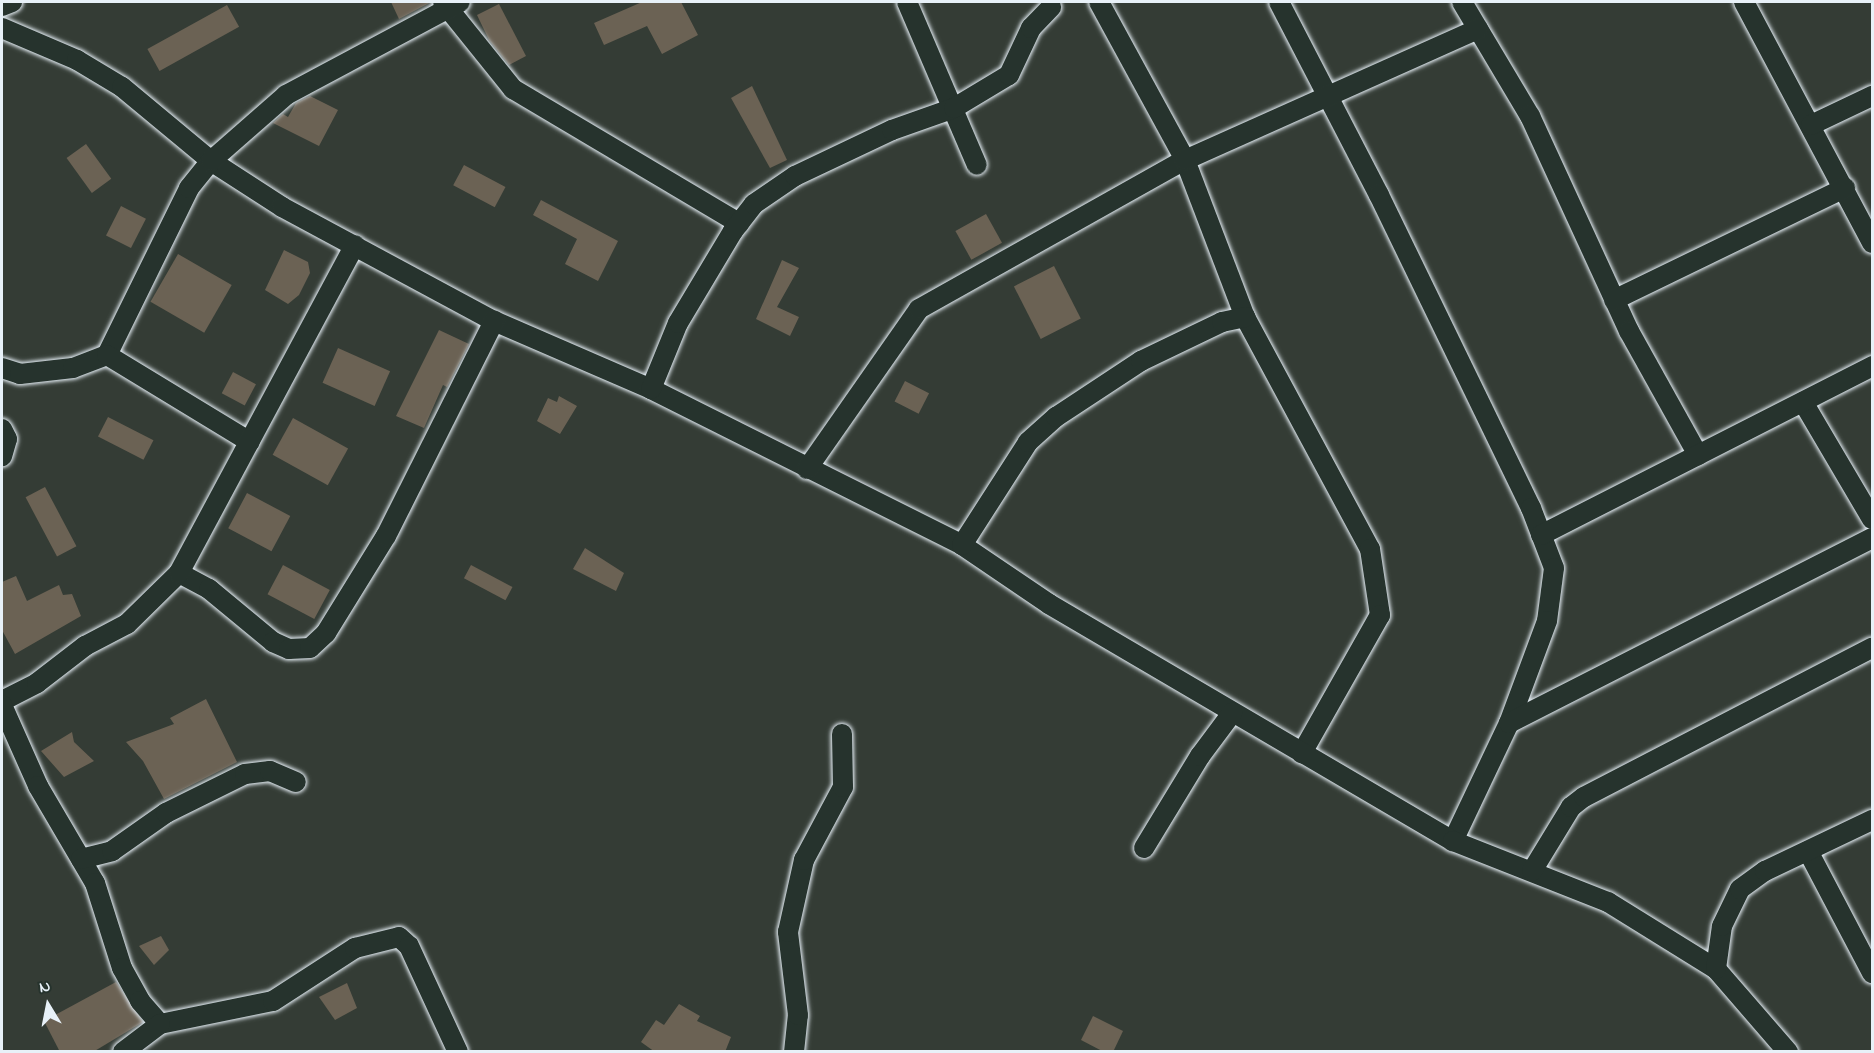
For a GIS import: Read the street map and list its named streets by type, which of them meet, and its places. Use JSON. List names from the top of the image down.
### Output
{
  "north": "top"
}
